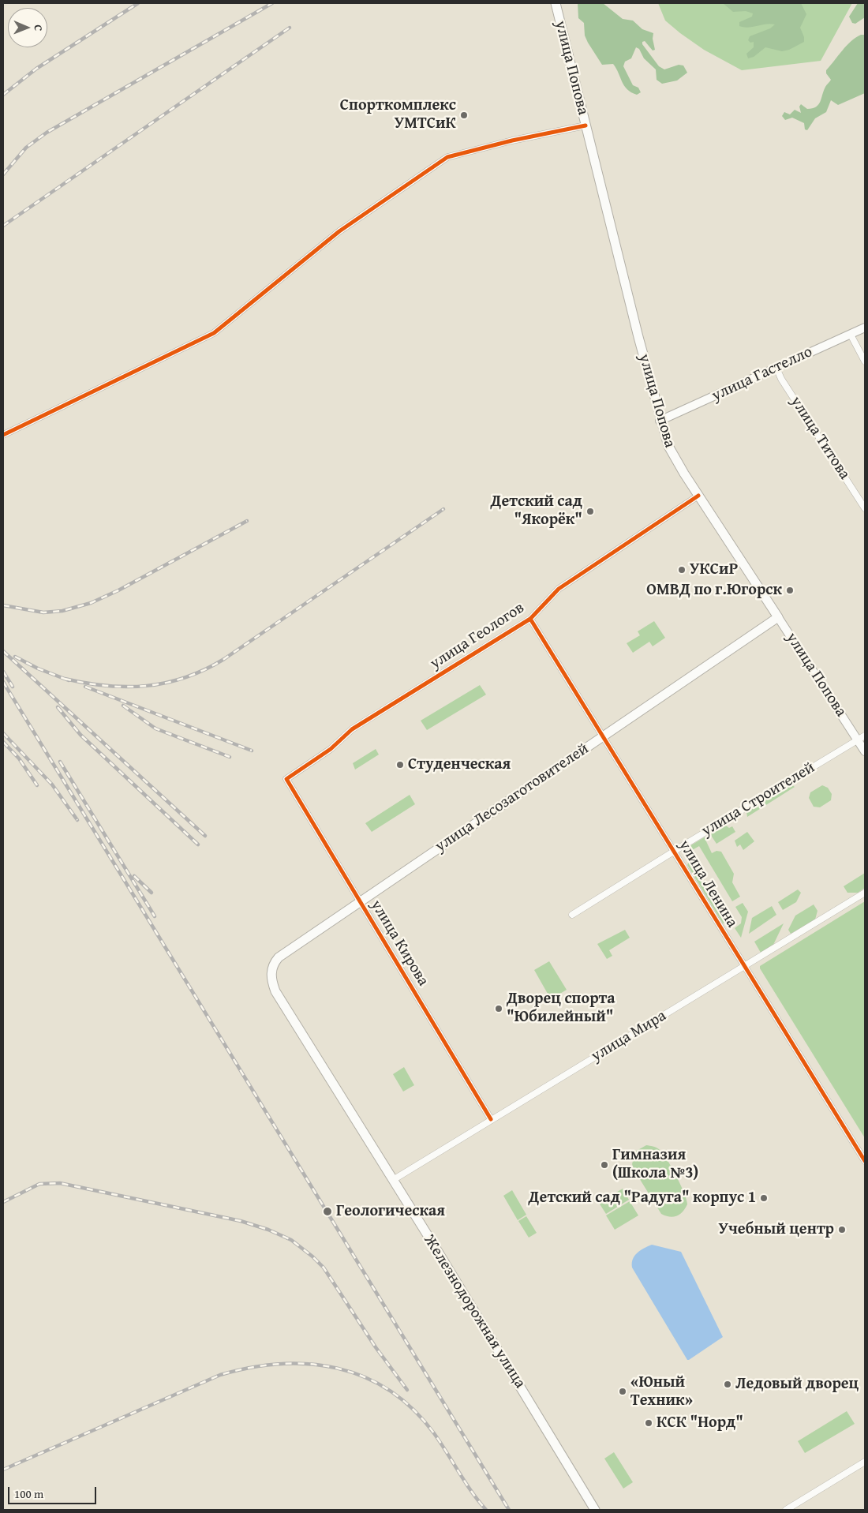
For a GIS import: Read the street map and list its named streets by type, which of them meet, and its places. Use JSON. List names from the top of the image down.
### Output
{
  "streets": {
    "main road": ["улица Попова", "улица Лесозаготовителей", "Железнодорожная улица"],
    "street": [
      "улица Гастелло",
      "улица Титова",
      "улица Геологов",
      "улица Строителей",
      "улица Ленина",
      "улица Кирова",
      "улица Мира"
    ]
  },
  "crossings": [
    ["улица Попова", "улица Гастелло"],
    ["улица Попова", "улица Геологов"],
    ["улица Попова", "улица Лесозаготовителей"],
    ["улица Попова", "улица Строителей"],
    ["улица Гастелло", "улица Титова"],
    ["улица Геологов", "улица Ленина"],
    ["улица Геологов", "улица Кирова"],
    ["улица Лесозаготовителей", "улица Ленина"],
    ["улица Лесозаготовителей", "улица Кирова"],
    ["улица Лесозаготовителей", "Железнодорожная улица"],
    ["улица Строителей", "улица Ленина"],
    ["улица Ленина", "улица Мира"],
    ["улица Кирова", "улица Мира"],
    ["улица Мира", "Железнодорожная улица"]
  ],
  "places": [
    "Спорткомплекс УМТСиК",
    "Детский сад \"Якорёк\"",
    "УКСиР",
    "ОМВД по г.Югорск",
    "Студенческая",
    "Дворец спорта \"Юбилейный\"",
    "Гимназия (Школа №3)",
    "Детский сад \"Радуга\" корпус 1",
    "Геологическая",
    "Учебный центр",
    "Ледовый дворец",
    "«Юный Техник»",
    "КСК \"Норд\""
  ],
  "scale_bar": "100 m",
  "north": "right"
}
